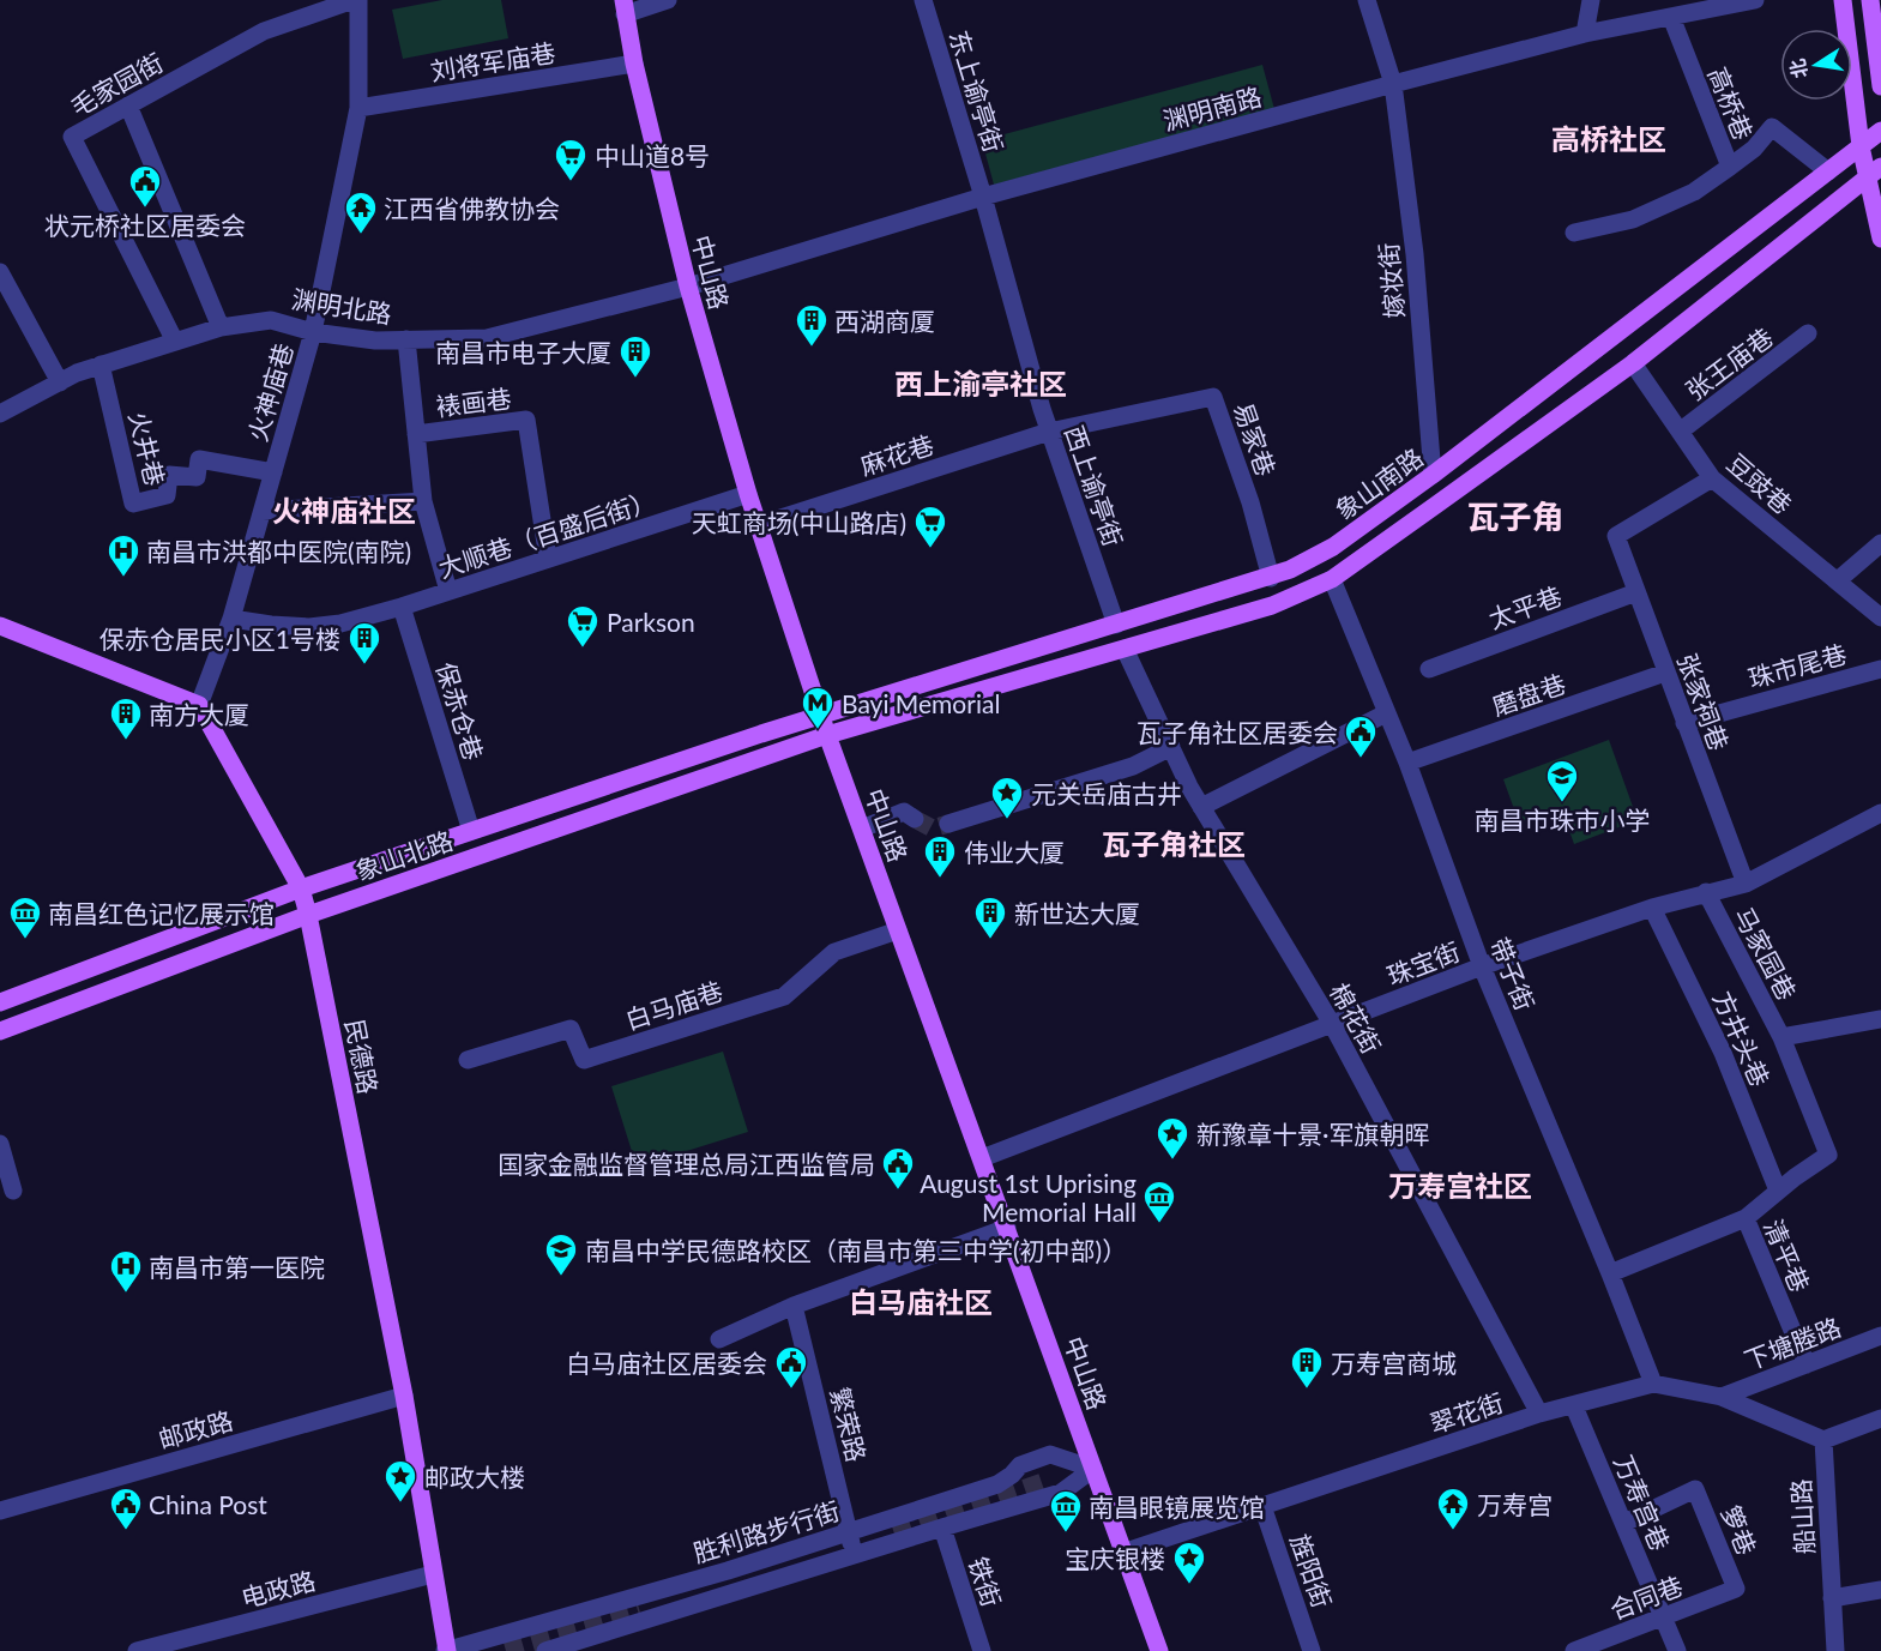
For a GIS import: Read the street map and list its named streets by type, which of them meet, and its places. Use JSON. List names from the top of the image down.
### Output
{
  "streets": {
    "main road": [
      "中山路",
      "象山南路",
      "象山北路",
      "民德路"
    ],
    "street": [
      "刘将军庙巷",
      "毛家园街",
      "东上谕亭街",
      "高桥巷",
      "渊明南路",
      "嫁妆街",
      "渊明北路",
      "张王庙巷",
      "火神庙巷",
      "裱画巷",
      "易家巷",
      "火井巷",
      "麻花巷",
      "豆豉巷",
      "西上谕亭街",
      "大顺巷（百盛后街）",
      "太平巷",
      "珠市尾巷",
      "磨盘巷",
      "张家祠巷",
      "保赤仓巷",
      "马家园巷",
      "珠宝街",
      "带子街",
      "白马庙巷",
      "棉花街",
      "方井头巷",
      "清平巷",
      "下塘塍路",
      "翠花街",
      "繁荣路",
      "邮政路",
      "万寿宫巷",
      "船山路",
      "箩巷",
      "胜利路步行街",
      "旌阳街",
      "铁街",
      "电政路",
      "合同巷"
    ]
  },
  "crossings": [
    ["刘将军庙巷", "中山路"],
    ["刘将军庙巷", "火神庙巷"],
    ["毛家园街", "渊明北路"],
    ["毛家园街", "火神庙巷"],
    ["东上谕亭街", "渊明南路"],
    ["东上谕亭街", "西上谕亭街"],
    ["高桥巷", "渊明南路"],
    ["高桥巷", "象山南路"],
    ["渊明南路", "中山路"],
    ["渊明南路", "嫁妆街"],
    ["渊明南路", "渊明北路"],
    ["渊明南路", "西上谕亭街"],
    ["中山路", "渊明北路"],
    ["中山路", "麻花巷"],
    ["中山路", "象山南路"],
    ["中山路", "大顺巷（百盛后街）"],
    ["中山路", "象山北路"],
    ["中山路", "珠宝街"],
    ["中山路", "白马庙巷"],
    ["中山路", "翠花街"],
    ["中山路", "胜利路步行街"],
    ["嫁妆街", "象山南路"],
    ["渊明北路", "火神庙巷"],
    ["渊明北路", "火井巷"],
    ["张王庙巷", "豆豉巷"],
    ["火神庙巷", "火井巷"],
    ["火神庙巷", "大顺巷（百盛后街）"],
    ["火神庙巷", "民德路"],
    ["裱画巷", "大顺巷（百盛后街）"],
    ["易家巷", "麻花巷"],
    ["易家巷", "象山南路"],
    ["易家巷", "西上谕亭街"],
    ["麻花巷", "西上谕亭街"],
    ["象山南路", "豆豉巷"],
    ["象山南路", "西上谕亭街"],
    ["象山南路", "象山北路"],
    ["象山南路", "带子街"],
    ["象山南路", "棉花街"],
    ["豆豉巷", "张家祠巷"],
    ["大顺巷（百盛后街）", "保赤仓巷"],
    ["太平巷", "张家祠巷"],
    ["珠市尾巷", "张家祠巷"],
    ["磨盘巷", "张家祠巷"],
    ["磨盘巷", "带子街"],
    ["张家祠巷", "珠宝街"],
    ["保赤仓巷", "象山北路"],
    ["象山北路", "民德路"],
    ["马家园巷", "珠宝街"],
    ["马家园巷", "方井头巷"],
    ["马家园巷", "清平巷"],
    ["珠宝街", "带子街"],
    ["珠宝街", "棉花街"],
    ["珠宝街", "方井头巷"],
    ["带子街", "清平巷"],
    ["带子街", "翠花街"],
    ["棉花街", "翠花街"],
    ["民德路", "邮政路"],
    ["民德路", "胜利路步行街"],
    ["民德路", "电政路"],
    ["清平巷", "下塘塍路"],
    ["下塘塍路", "翠花街"],
    ["翠花街", "万寿宫巷"],
    ["翠花街", "船山路"],
    ["翠花街", "旌阳街"],
    ["繁荣路", "胜利路步行街"],
    ["万寿宫巷", "箩巷"],
    ["万寿宫巷", "合同巷"],
    ["箩巷", "合同巷"]
  ],
  "districts": [
    "高桥社区",
    "西上渝亭社区",
    "火神庙社区",
    "瓦子角",
    "瓦子角社区",
    "万寿宫社区",
    "白马庙社区"
  ],
  "places": {
    "supermarket": ["中山道8号", "天虹商场(中山路店)", "Parkson"],
    "public building": [
      "状元桥社区居委会",
      "瓦子角社区居委会",
      "国家金融监督管理总局江西监管局",
      "白马庙社区居委会",
      "China Post"
    ],
    "temple": ["江西省佛教协会", "万寿宫"],
    "building": [
      "西湖商厦",
      "南昌市电子大厦",
      "保赤仓居民小区1号楼",
      "南方大厦",
      "伟业大厦",
      "新世达大厦",
      "万寿宫商城"
    ],
    "hospital": ["南昌市洪都中医院(南院)", "南昌市第一医院"],
    "metro station": ["Bayi Memorial"],
    "school or university": ["南昌市珠市小学", "南昌中学民德路校区（南昌市第三中学(初中部)）"],
    "place": [
      "元关岳庙古井",
      "新豫章十景·军旗朝晖",
      "邮政大楼",
      "宝庆银楼"
    ],
    "museum": ["南昌红色记忆展示馆", "August 1st Uprising Memorial Hall", "南昌眼镜展览馆"]
  },
  "north": "left"
}
